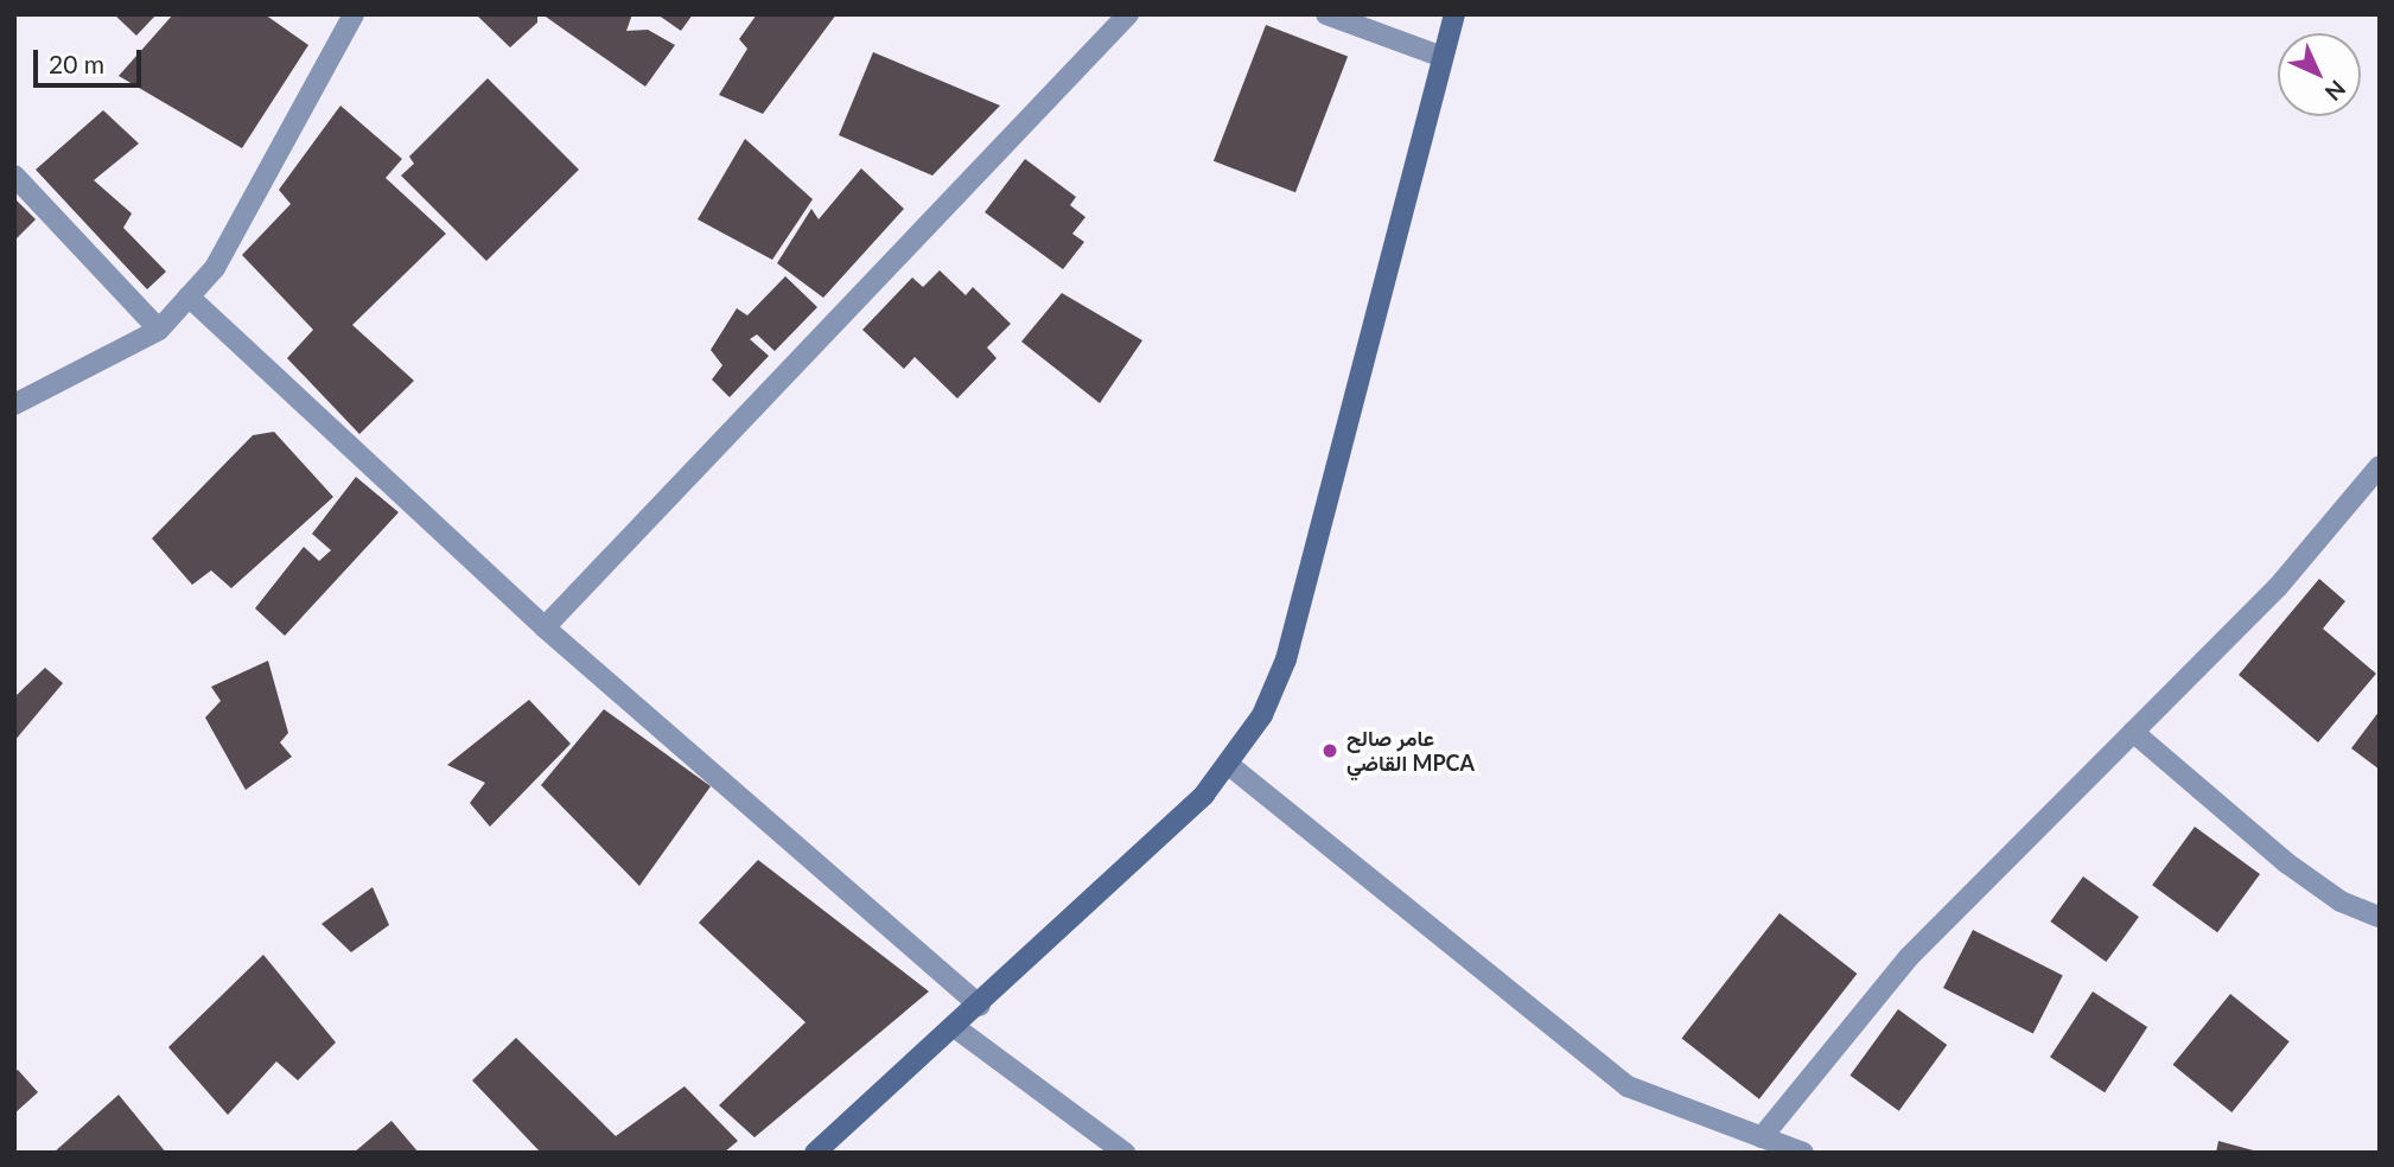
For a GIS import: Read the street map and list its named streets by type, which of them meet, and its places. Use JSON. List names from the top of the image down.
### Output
{
  "places": ["عامر صالح القاضي MPCA"],
  "scale_bar": "20 m",
  "north": "bottom right"
}
